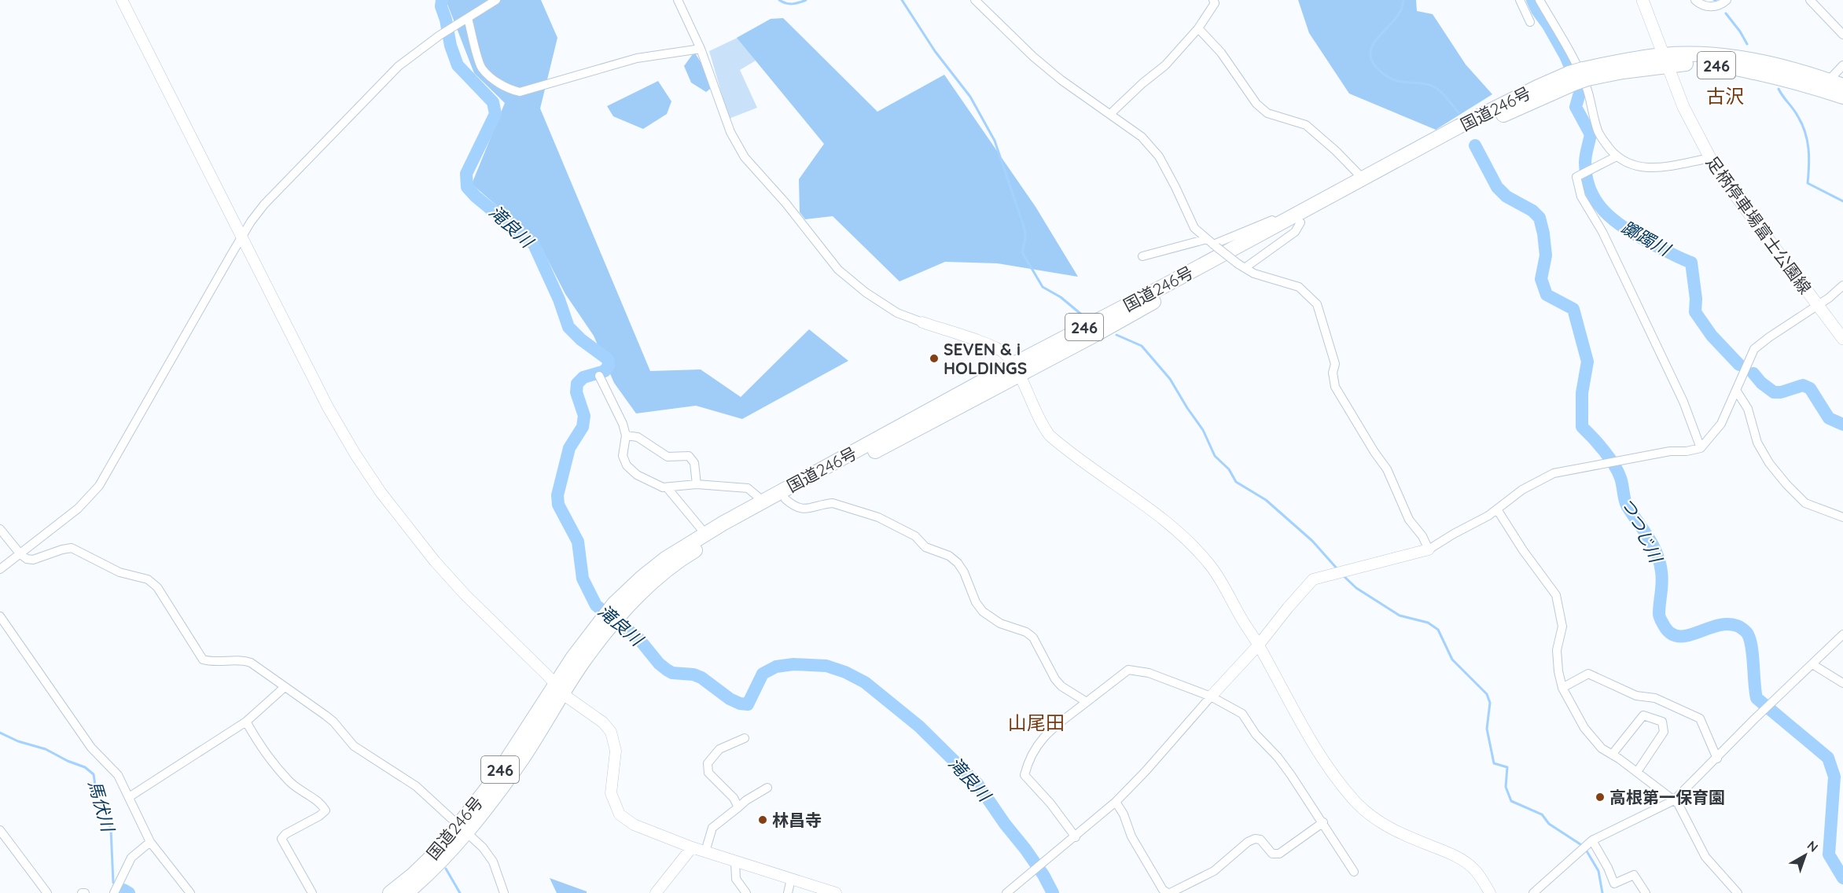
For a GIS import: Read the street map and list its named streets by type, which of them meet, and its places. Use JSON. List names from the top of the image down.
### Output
{
  "streets": {
    "highway": ["246", "国道246号"],
    "main road": ["足柄停車場富士公園線"]
  },
  "crossings": [
    ["国道246号", "足柄停車場富士公園線"]
  ],
  "districts": ["古沢", "山尾田"],
  "water": [
    "滝良川",
    "躑躅川",
    "つつじ川",
    "馬伏川"
  ],
  "places": ["SEVEN & i HOLDINGS", "高根第一保育園", "林昌寺"],
  "north": "top right"
}
